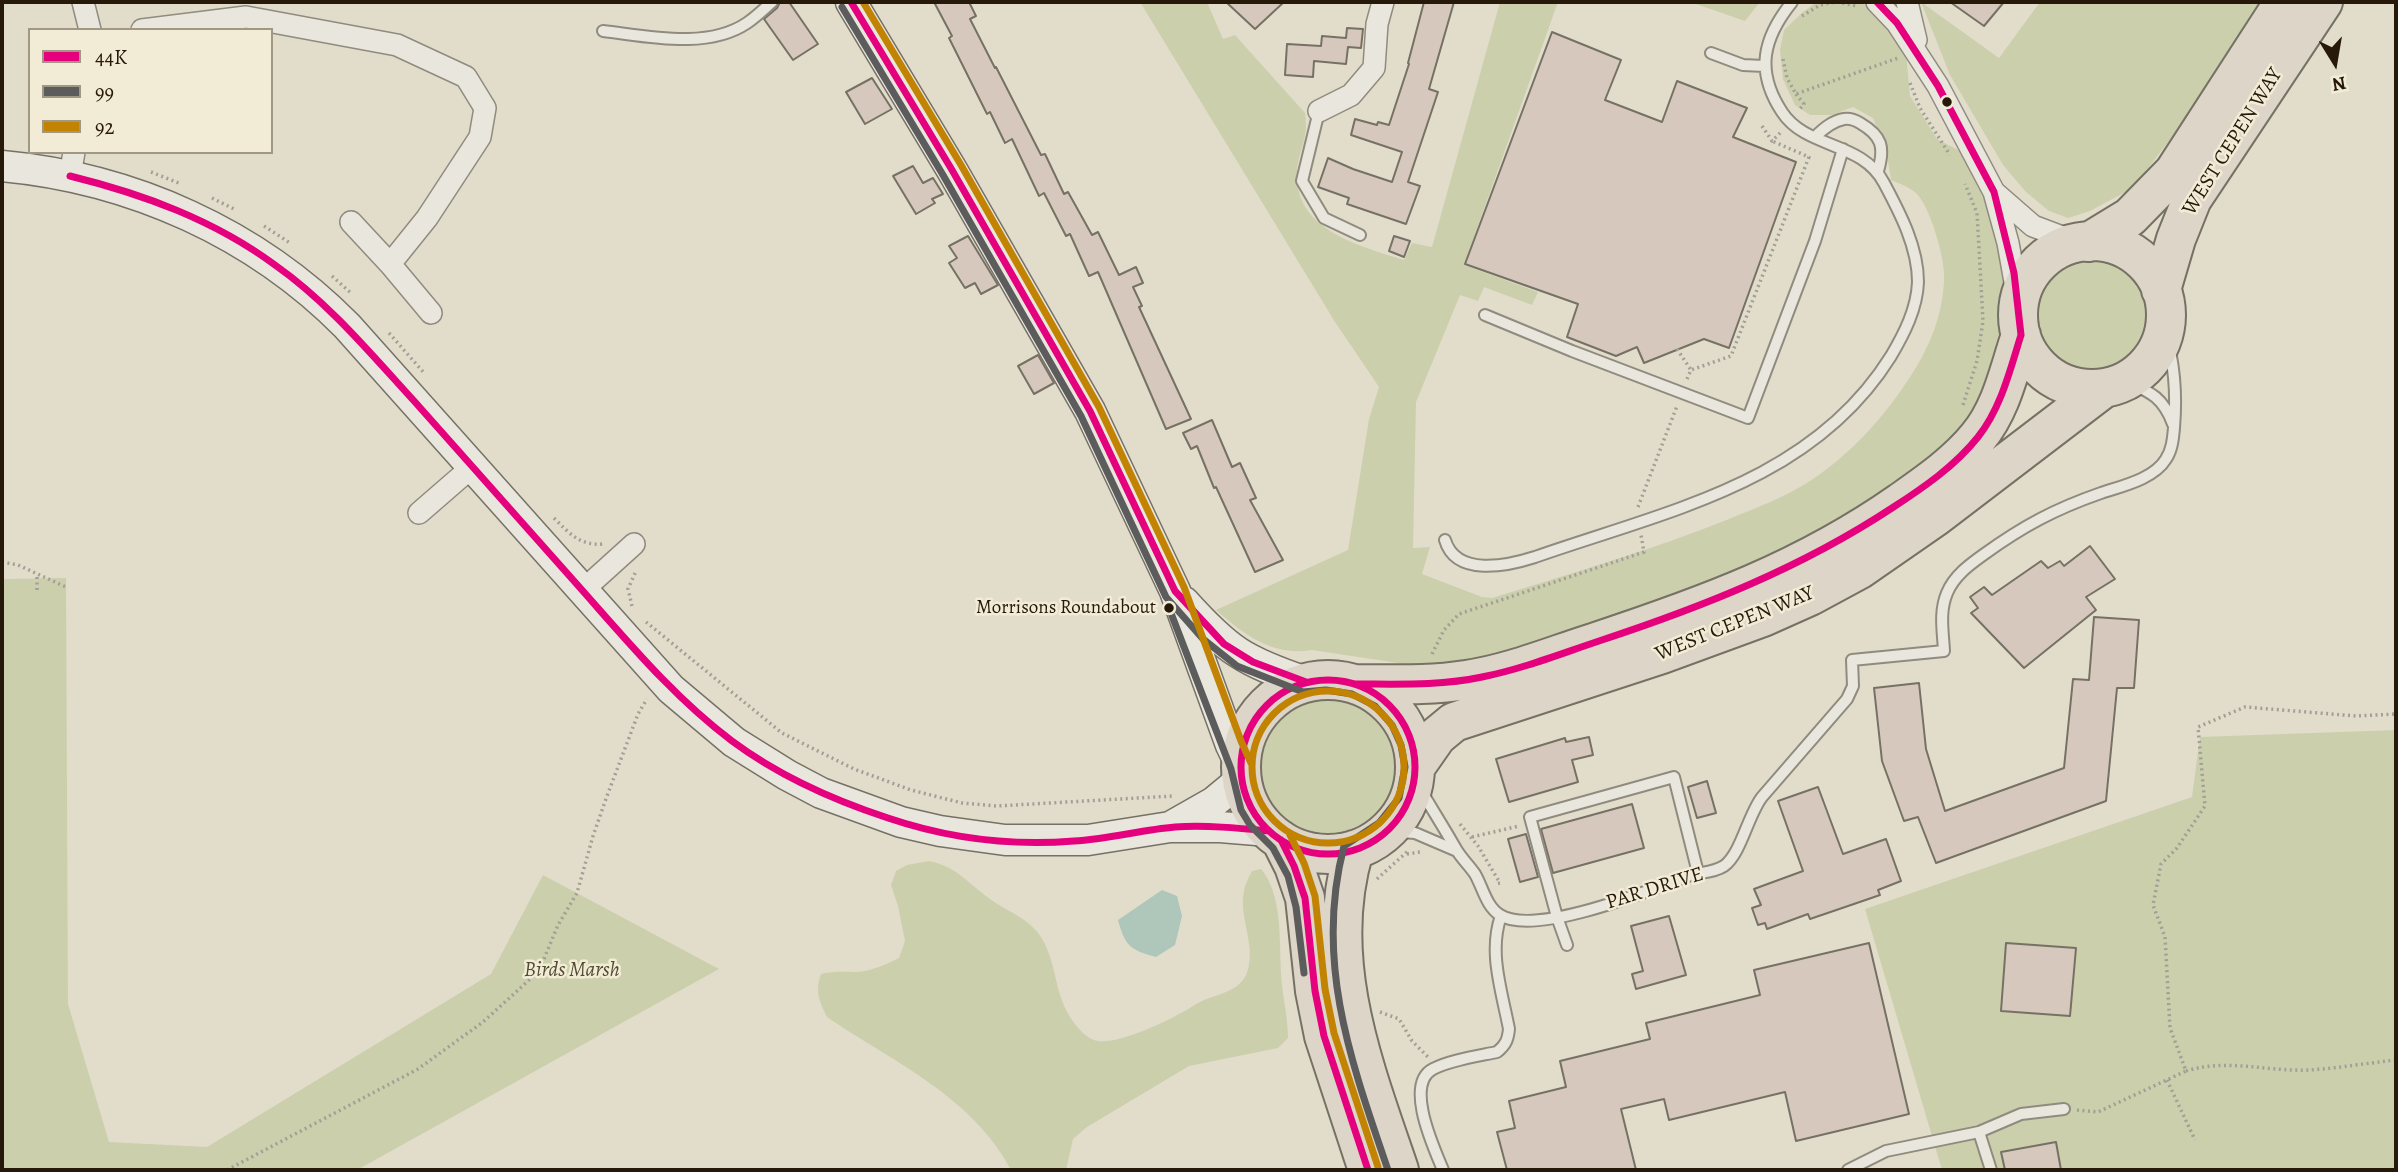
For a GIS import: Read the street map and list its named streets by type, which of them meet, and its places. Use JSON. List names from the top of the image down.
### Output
{
  "streets": {
    "highway": ["WEST CEPEN WAY"],
    "lane": ["PAR DRIVE"]
  },
  "parks": ["Birds Marsh"],
  "places": ["Morrisons Roundabout"],
  "lines": ["transit line 44K", "transit line 92", "transit line 99"],
  "legend": ["44K", "99", "92"],
  "north": "bottom"
}
